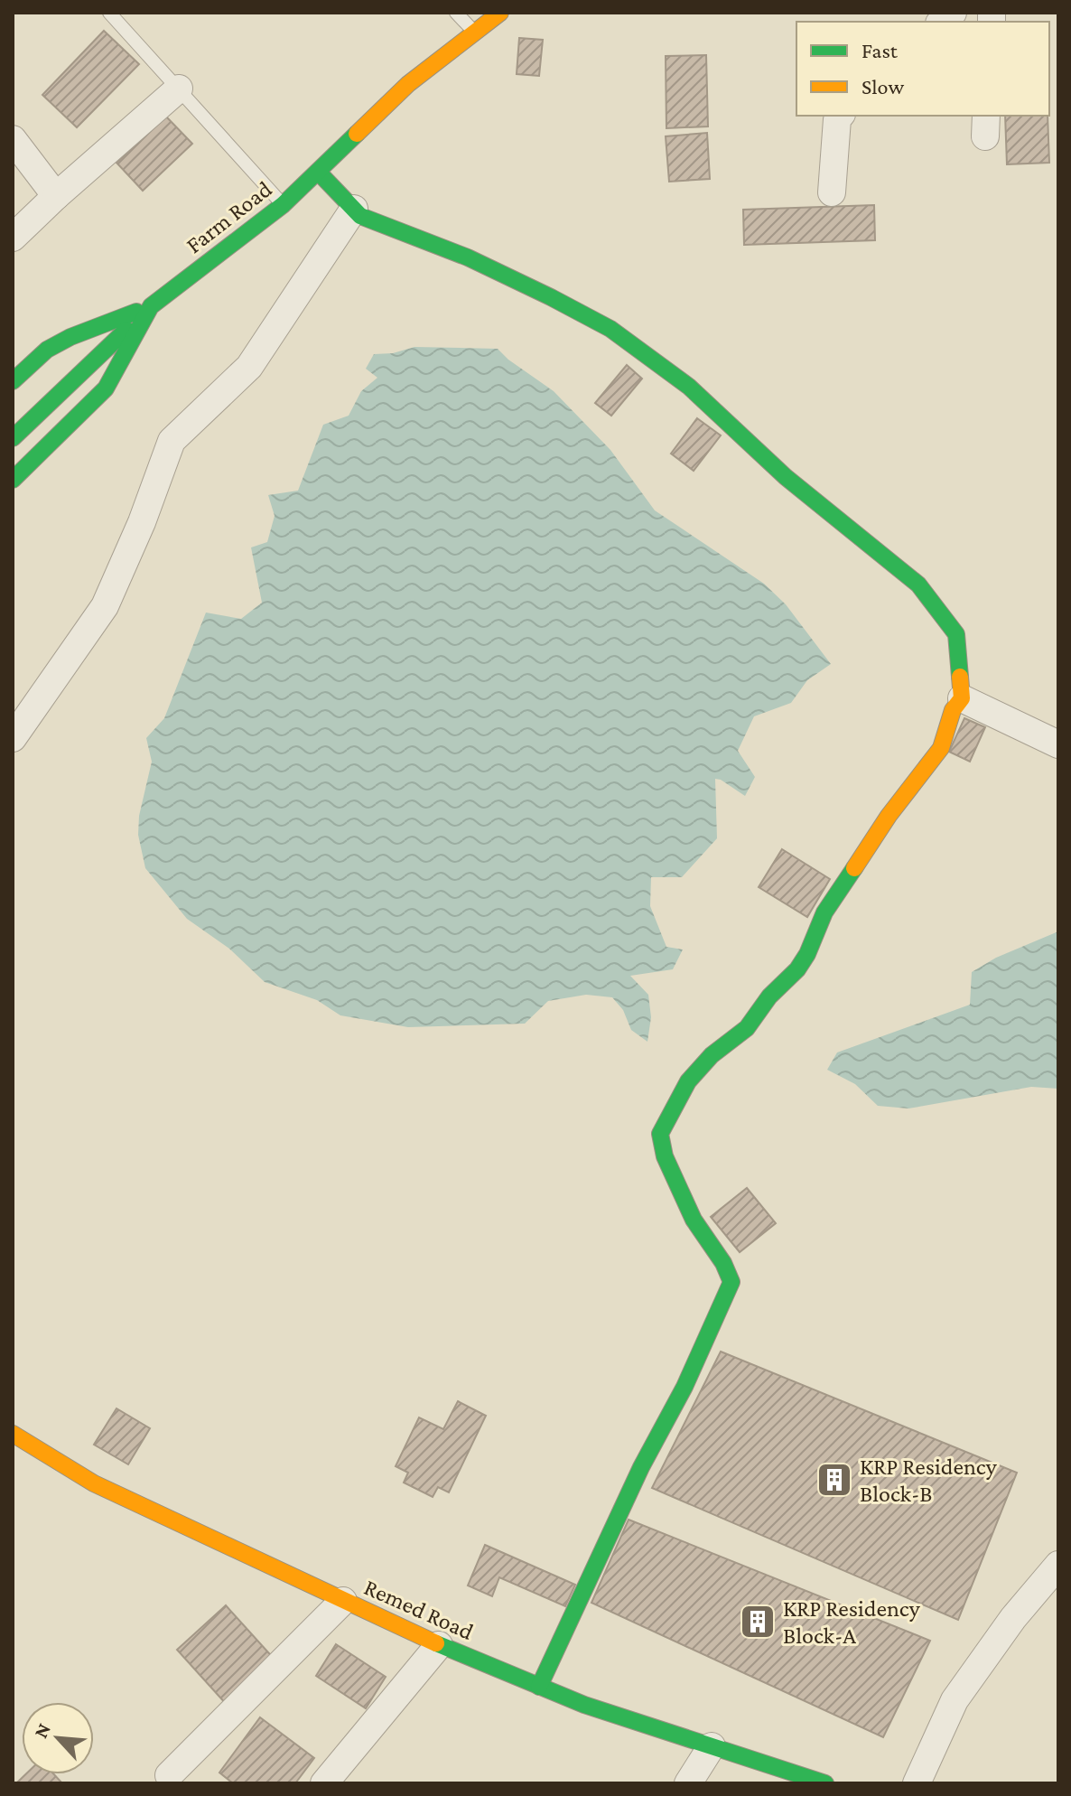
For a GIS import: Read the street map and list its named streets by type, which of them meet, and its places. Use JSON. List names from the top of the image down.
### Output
{
  "streets": {
    "street": ["Farm Road", "Remed Road"]
  },
  "places": {
    "building": ["KRP Residency Block-B", "KRP Residency Block-A"]
  },
  "legend": ["Fast", "Slow"],
  "north": "top left"
}
